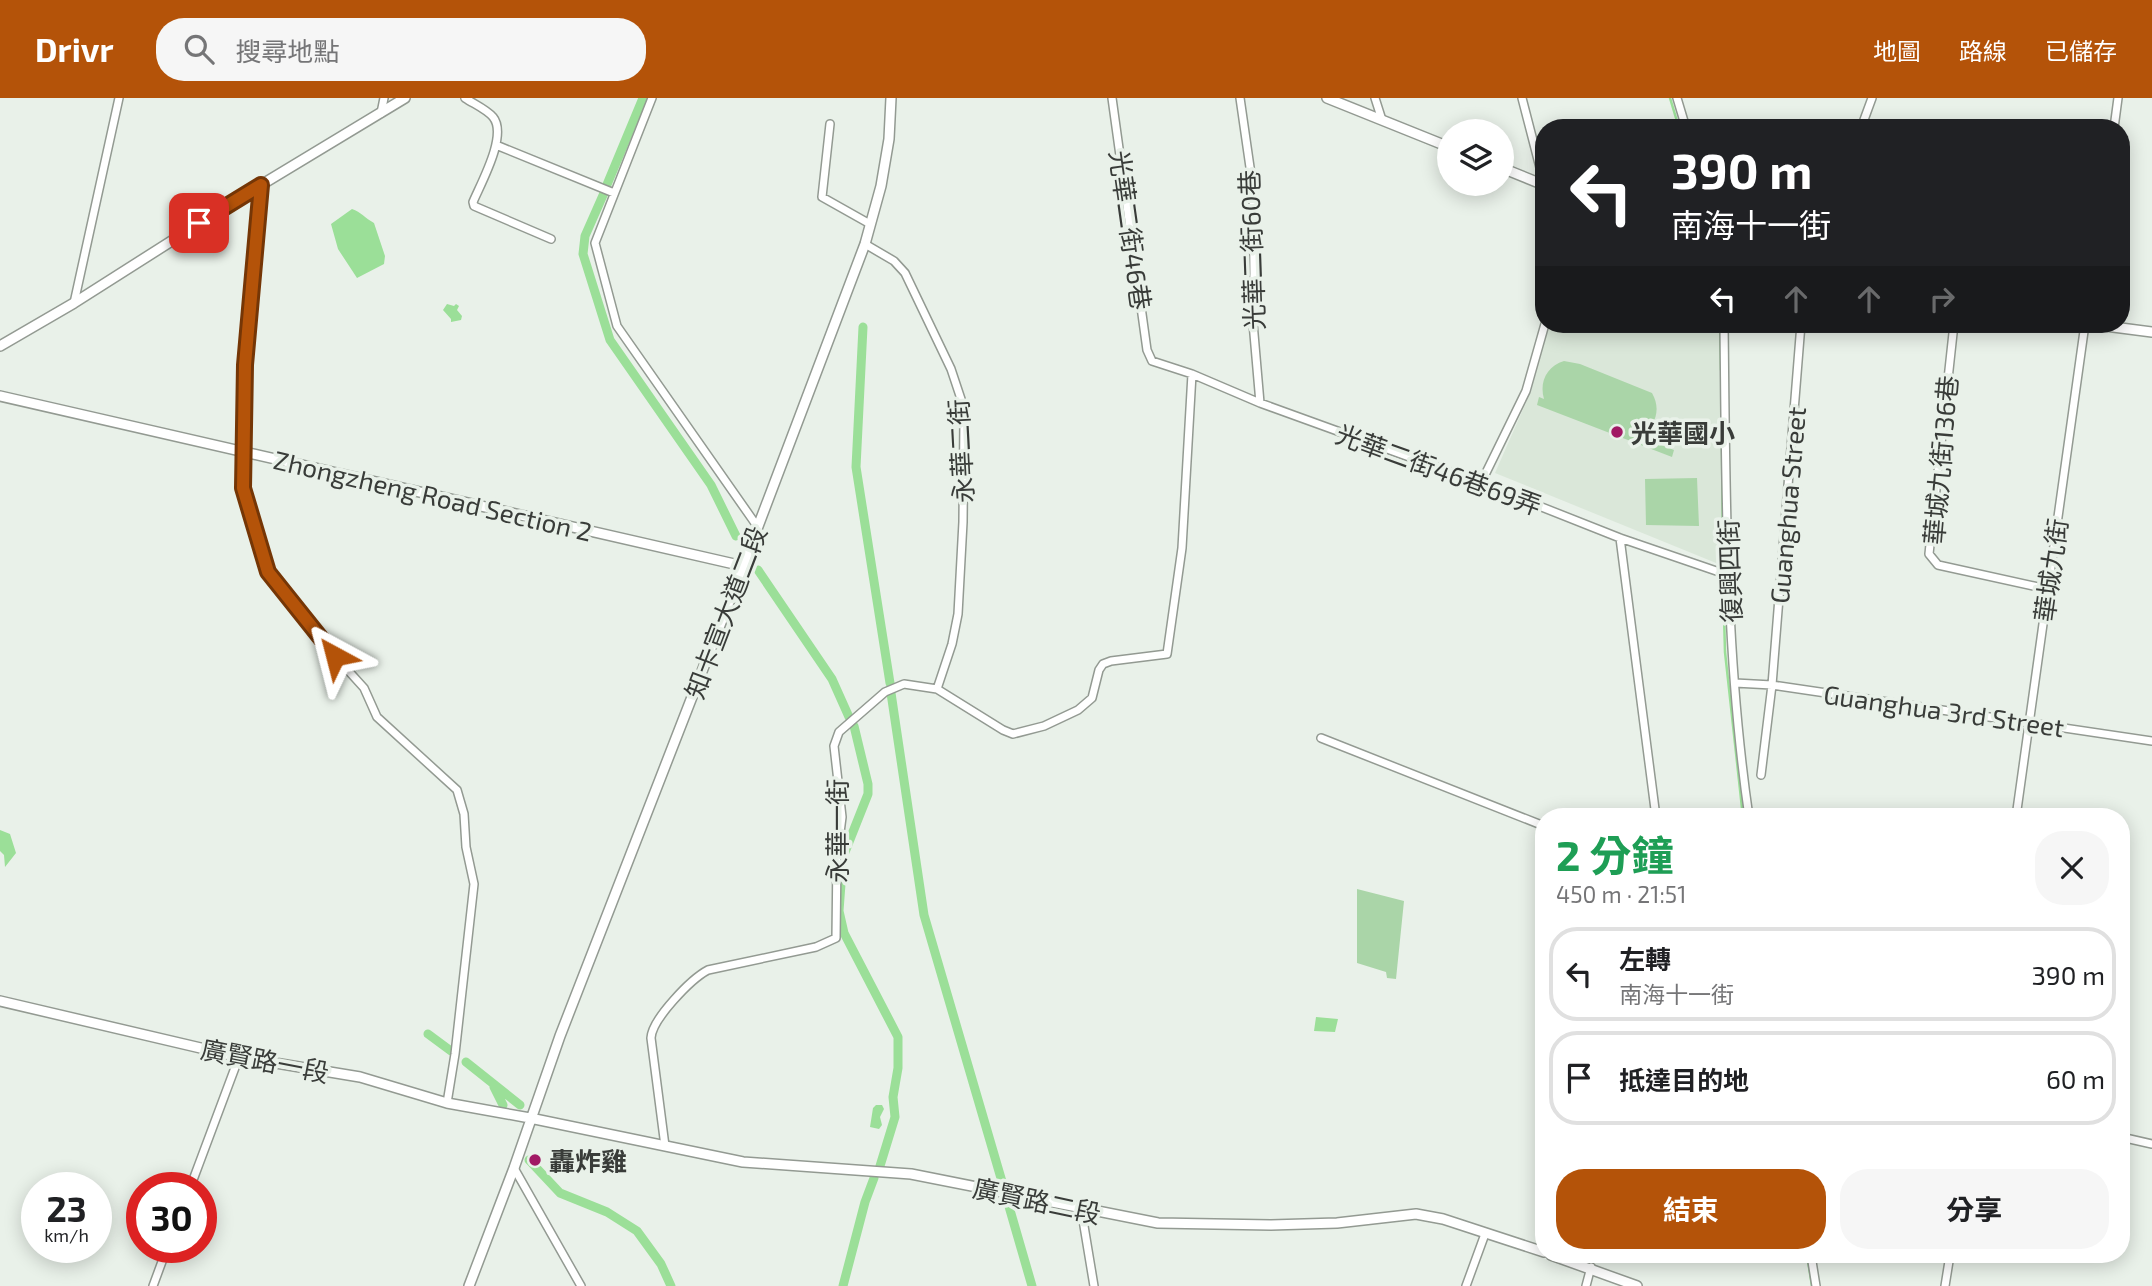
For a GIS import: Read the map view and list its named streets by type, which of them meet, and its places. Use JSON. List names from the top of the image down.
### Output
{
  "streets": {
    "street": [
      "光華二街46巷",
      "光華二街60巷",
      "永華二街",
      "華城九街136巷",
      "光華二街46巷69弄",
      "Zhongzheng Road Section 2",
      "Guanghua Street",
      "華城九街",
      "復興四街",
      "知卡宣大道二段",
      "Guanghua 3rd Street",
      "永華一街",
      "廣賢路一段",
      "廣賢路二段"
    ]
  },
  "crossings": [
    ["光華二街46巷", "光華二街46巷69弄"],
    ["光華二街60巷", "光華二街46巷69弄"],
    ["永華二街", "知卡宣大道二段"],
    ["永華二街", "永華一街"],
    ["華城九街136巷", "華城九街"],
    ["光華二街46巷69弄", "復興四街"],
    ["光華二街46巷69弄", "永華一街"],
    ["Zhongzheng Road Section 2", "知卡宣大道二段"],
    ["Guanghua Street", "Guanghua 3rd Street"],
    ["華城九街", "Guanghua 3rd Street"],
    ["復興四街", "Guanghua 3rd Street"],
    ["知卡宣大道二段", "廣賢路一段"],
    ["知卡宣大道二段", "廣賢路二段"],
    ["永華一街", "廣賢路二段"],
    ["廣賢路一段", "廣賢路二段"]
  ],
  "places": ["光華國小", "轟炸雞"],
  "page": {
    "header": "Drivr",
    "search": "搜尋地點",
    "nav": ["地圖", "路線", "已儲存"],
    "turn": ["390 m", "南海十一街"],
    "heading": ["2 分鐘", "450 m · 21:51"],
    "list": [
      {
        "name": "左轉",
        "note": "南海十一街",
        "value": "390 m"
      },
      {
        "name": "抵達目的地",
        "value": "60 m"
      }
    ],
    "buttons": ["結束", "分享"],
    "speed": "23 km/h",
    "limit": "30"
  }
}
